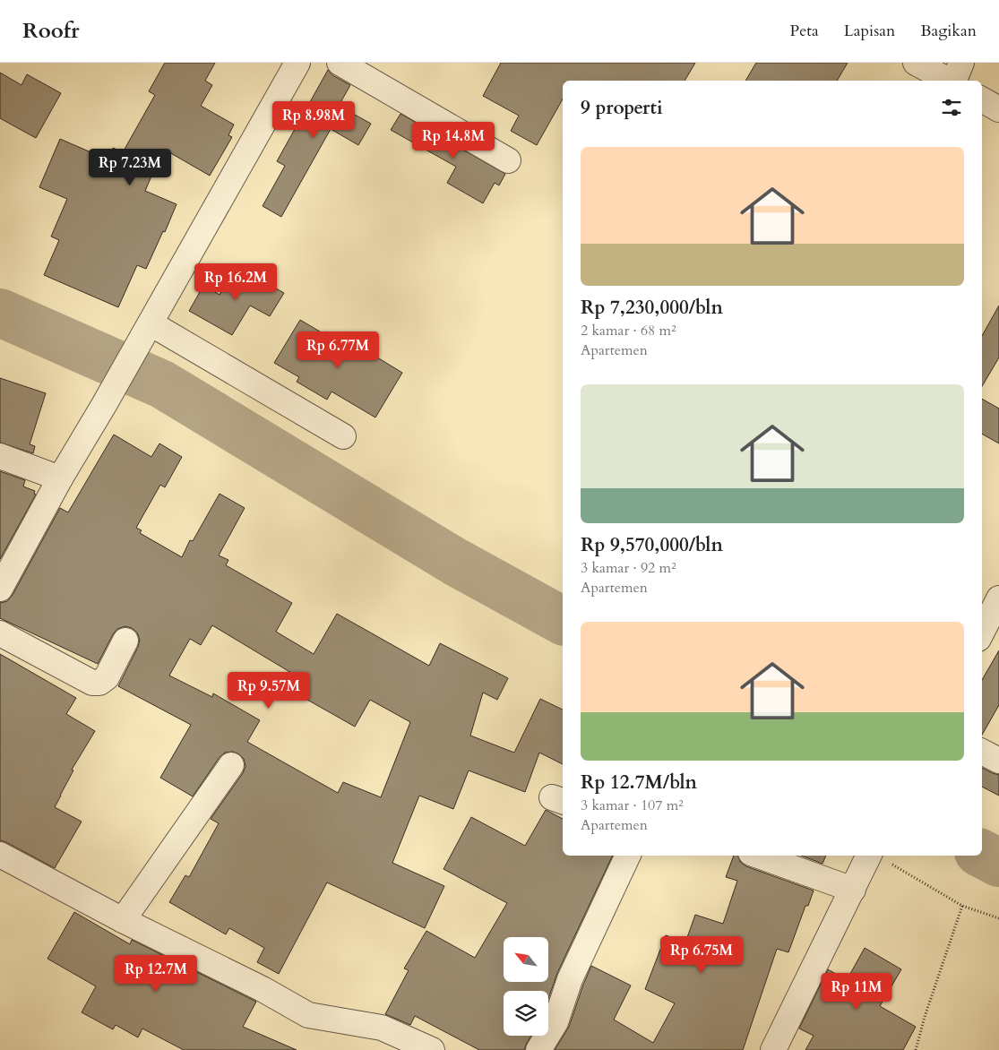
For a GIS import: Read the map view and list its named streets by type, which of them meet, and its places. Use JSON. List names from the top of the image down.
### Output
{
  "north": "top left",
  "page": {
    "header": "Roofr",
    "nav": ["Peta", "Lapisan", "Bagikan"],
    "heading": "9 properti",
    "price": [
      "Rp 8.98M",
      "Rp 14.8M",
      "Rp 7.23M",
      "Rp 16.2M",
      "Rp 6.77M",
      "Rp 9.57M",
      "Rp 6.75M",
      "Rp 12.7M",
      "Rp 11M"
    ],
    "list": [
      {
        "name": "Rp 7,230,000/bln",
        "note": "2 kamar · 68 m² · Apartemen"
      },
      {
        "name": "Rp 9,570,000/bln",
        "note": "3 kamar · 92 m² · Apartemen"
      },
      {
        "name": "Rp 12.7M/bln",
        "note": "3 kamar · 107 m² · Apartemen"
      }
    ]
  }
}
